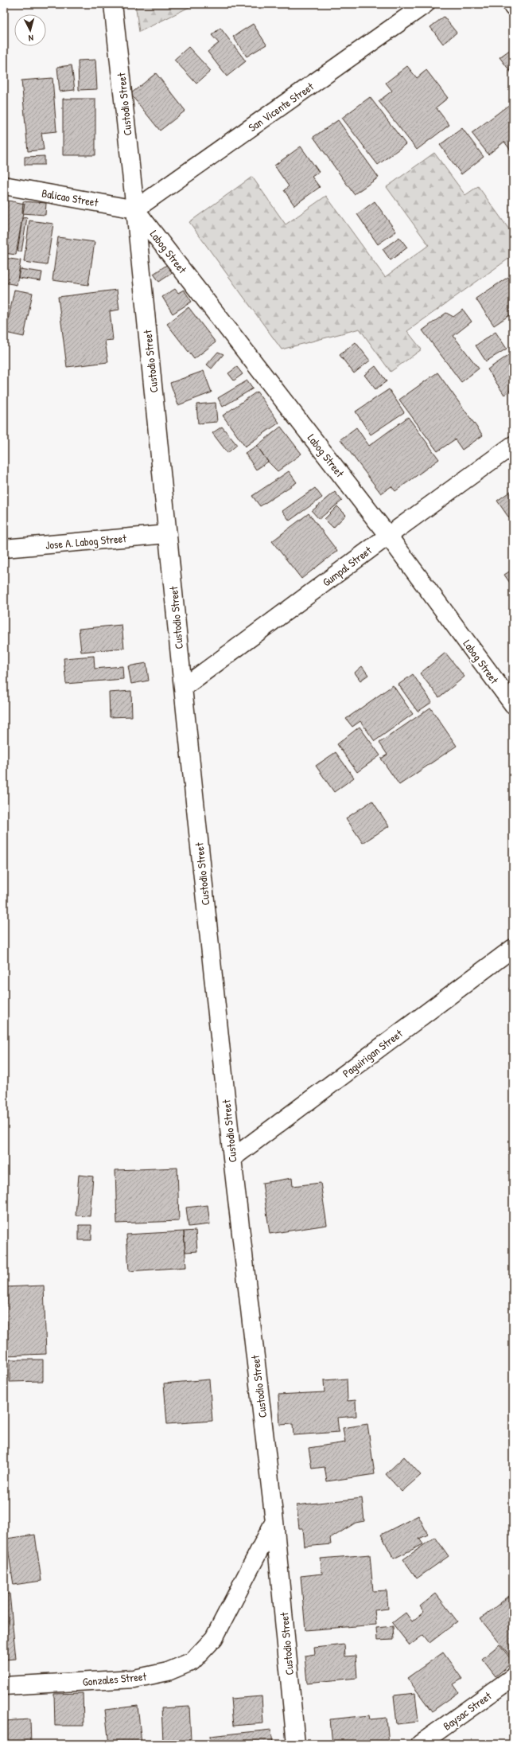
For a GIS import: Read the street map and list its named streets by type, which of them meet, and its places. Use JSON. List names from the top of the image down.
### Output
{
  "streets": {
    "street": [
      "Custodio Street",
      "San Vicente Street",
      "Balicao Street",
      "Labog Street",
      "Jose A. Labog Street",
      "Gumpal Street",
      "Paguirigan Street",
      "Gonzales Street",
      "Baysac Street"
    ]
  },
  "crossings": [
    ["Custodio Street", "San Vicente Street"],
    ["Custodio Street", "Balicao Street"],
    ["Custodio Street", "Labog Street"],
    ["Custodio Street", "Jose A. Labog Street"],
    ["Custodio Street", "Gumpal Street"],
    ["Custodio Street", "Paguirigan Street"],
    ["Custodio Street", "Gonzales Street"],
    ["San Vicente Street", "Balicao Street"],
    ["San Vicente Street", "Labog Street"],
    ["Balicao Street", "Labog Street"],
    ["Labog Street", "Gumpal Street"]
  ],
  "north": "bottom"
}
